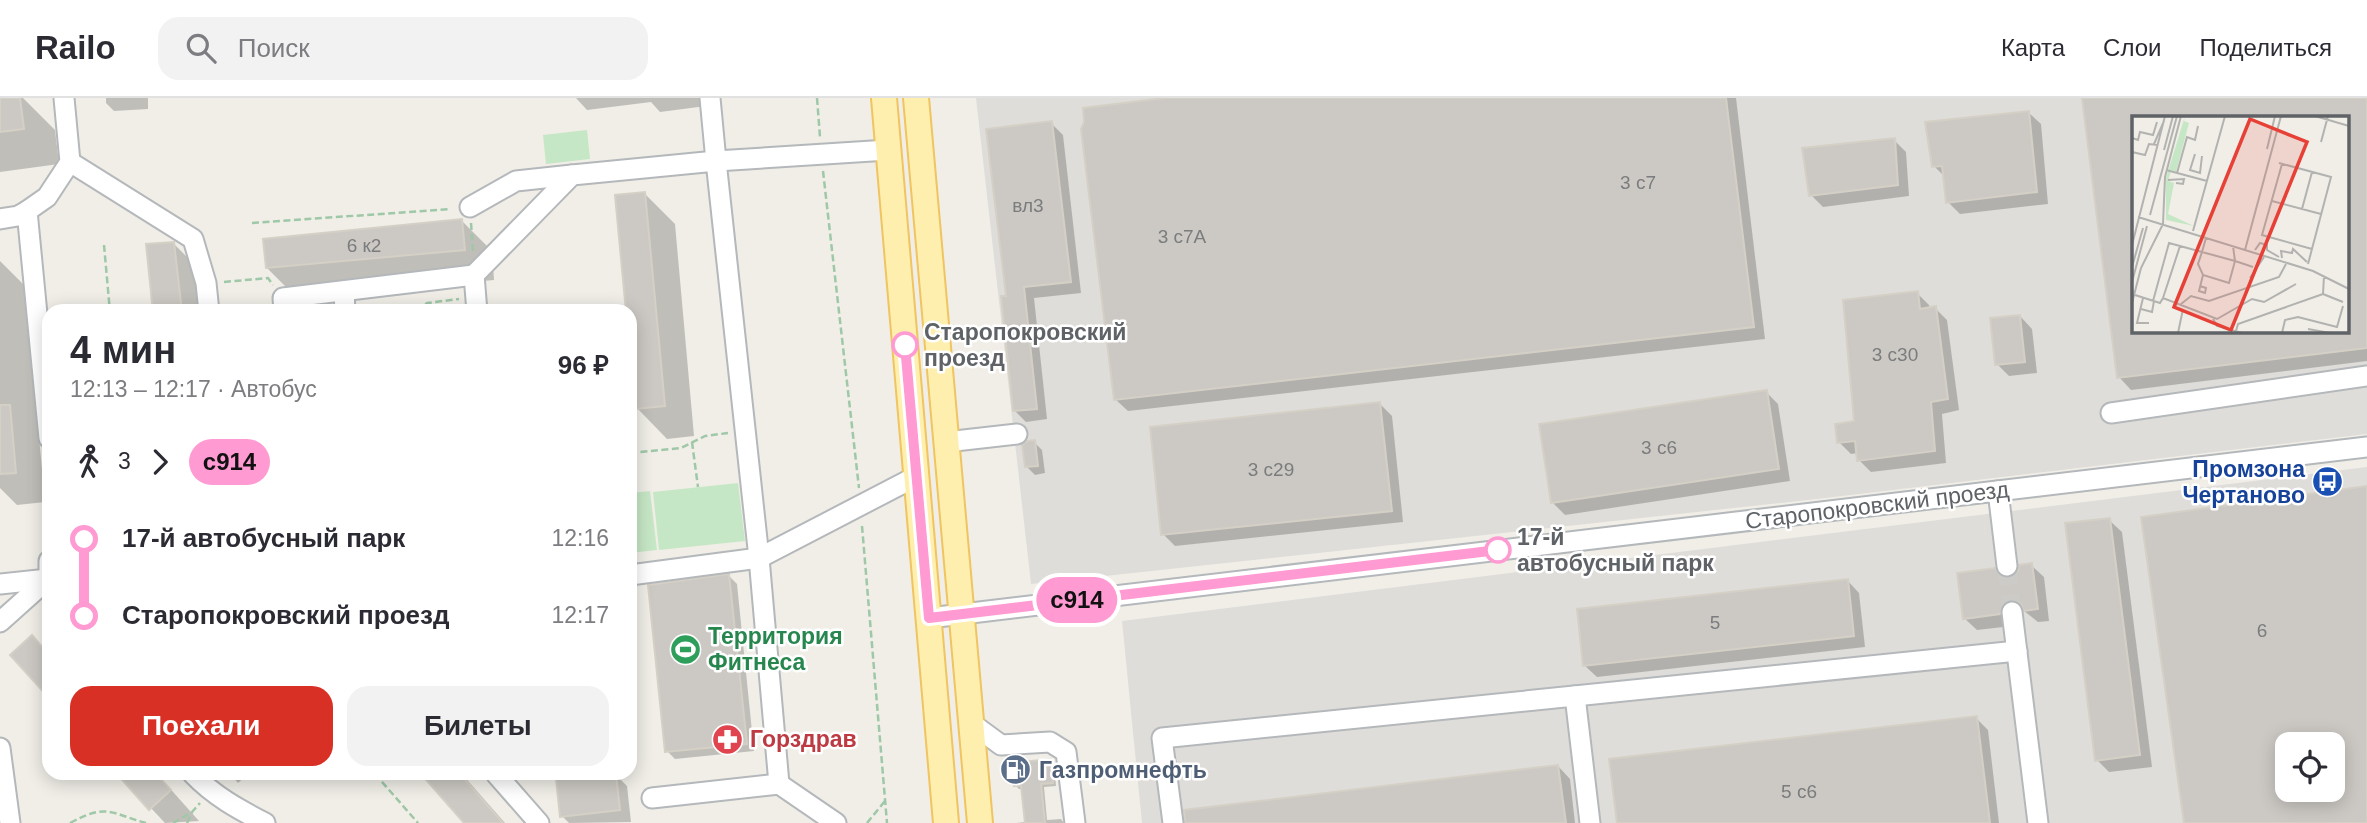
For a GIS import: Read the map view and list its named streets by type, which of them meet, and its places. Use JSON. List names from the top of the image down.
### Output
{
  "streets": {
    "street": ["Старопокровский проезд"]
  },
  "places": {
    "other": ["Старопокровский проезд", "17-й автобусный парк"],
    "bus stop": ["Промзона Чертаново"],
    "sports": ["Территория Фитнеса"],
    "pharmacy": ["Горздрав"],
    "fuel station": ["Газпромнефть"]
  },
  "lines": ["bus line с914"],
  "house_numbers": [
    "3 с7",
    "вл3",
    "3 с7А",
    "6 к2",
    "3 с30",
    "3 с6",
    "3 с29",
    "5",
    "6",
    "5 с6"
  ],
  "page": {
    "header": "Railo",
    "search": "Поиск",
    "nav": ["Карта", "Слои", "Поделиться"],
    "on_map": "с914",
    "heading": ["4 мин", "12:13 – 12:17 · Автобус", "96 ₽"],
    "legs": ["3", "с914"],
    "list": [
      {
        "name": "17-й автобусный парк",
        "value": "12:16"
      },
      {
        "name": "Старопокровский проезд",
        "value": "12:17"
      }
    ],
    "buttons": ["Поехали", "Билеты"]
  }
}
